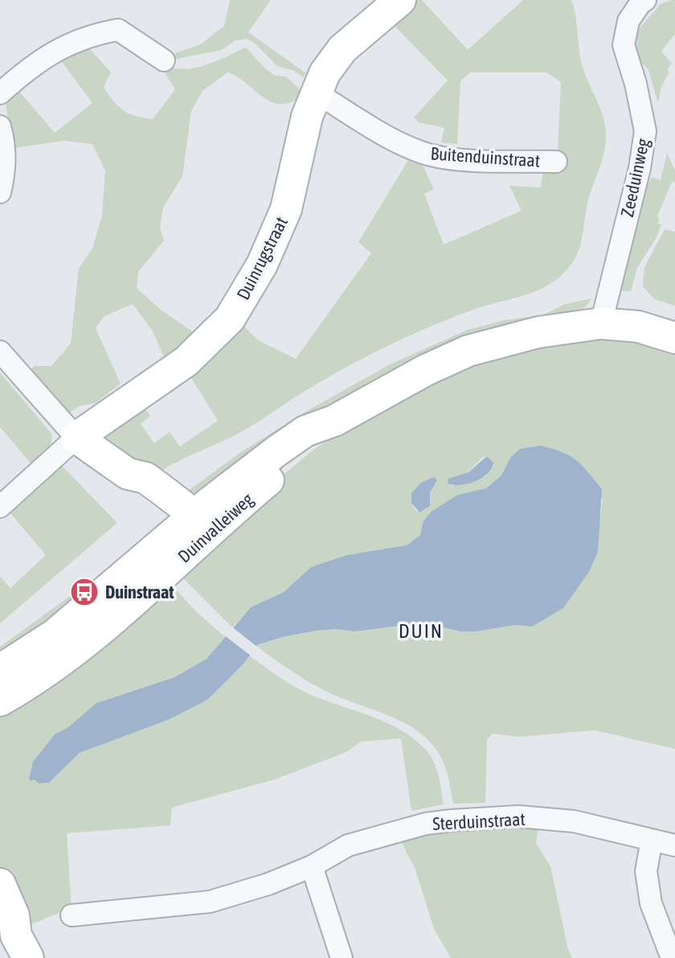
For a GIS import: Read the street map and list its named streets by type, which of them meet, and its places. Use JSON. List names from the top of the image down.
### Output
{
  "streets": {
    "street": [
      "Buitenduinstraat",
      "Zeeduinweg",
      "Duinrugstraat",
      "Duinvalleiweg",
      "Sterduinstraat"
    ]
  },
  "crossings": [
    ["Buitenduinstraat", "Duinrugstraat"],
    ["Zeeduinweg", "Duinvalleiweg"]
  ],
  "districts": ["DUIN"],
  "places": {
    "bus stop": ["Duinstraat"]
  }
}
